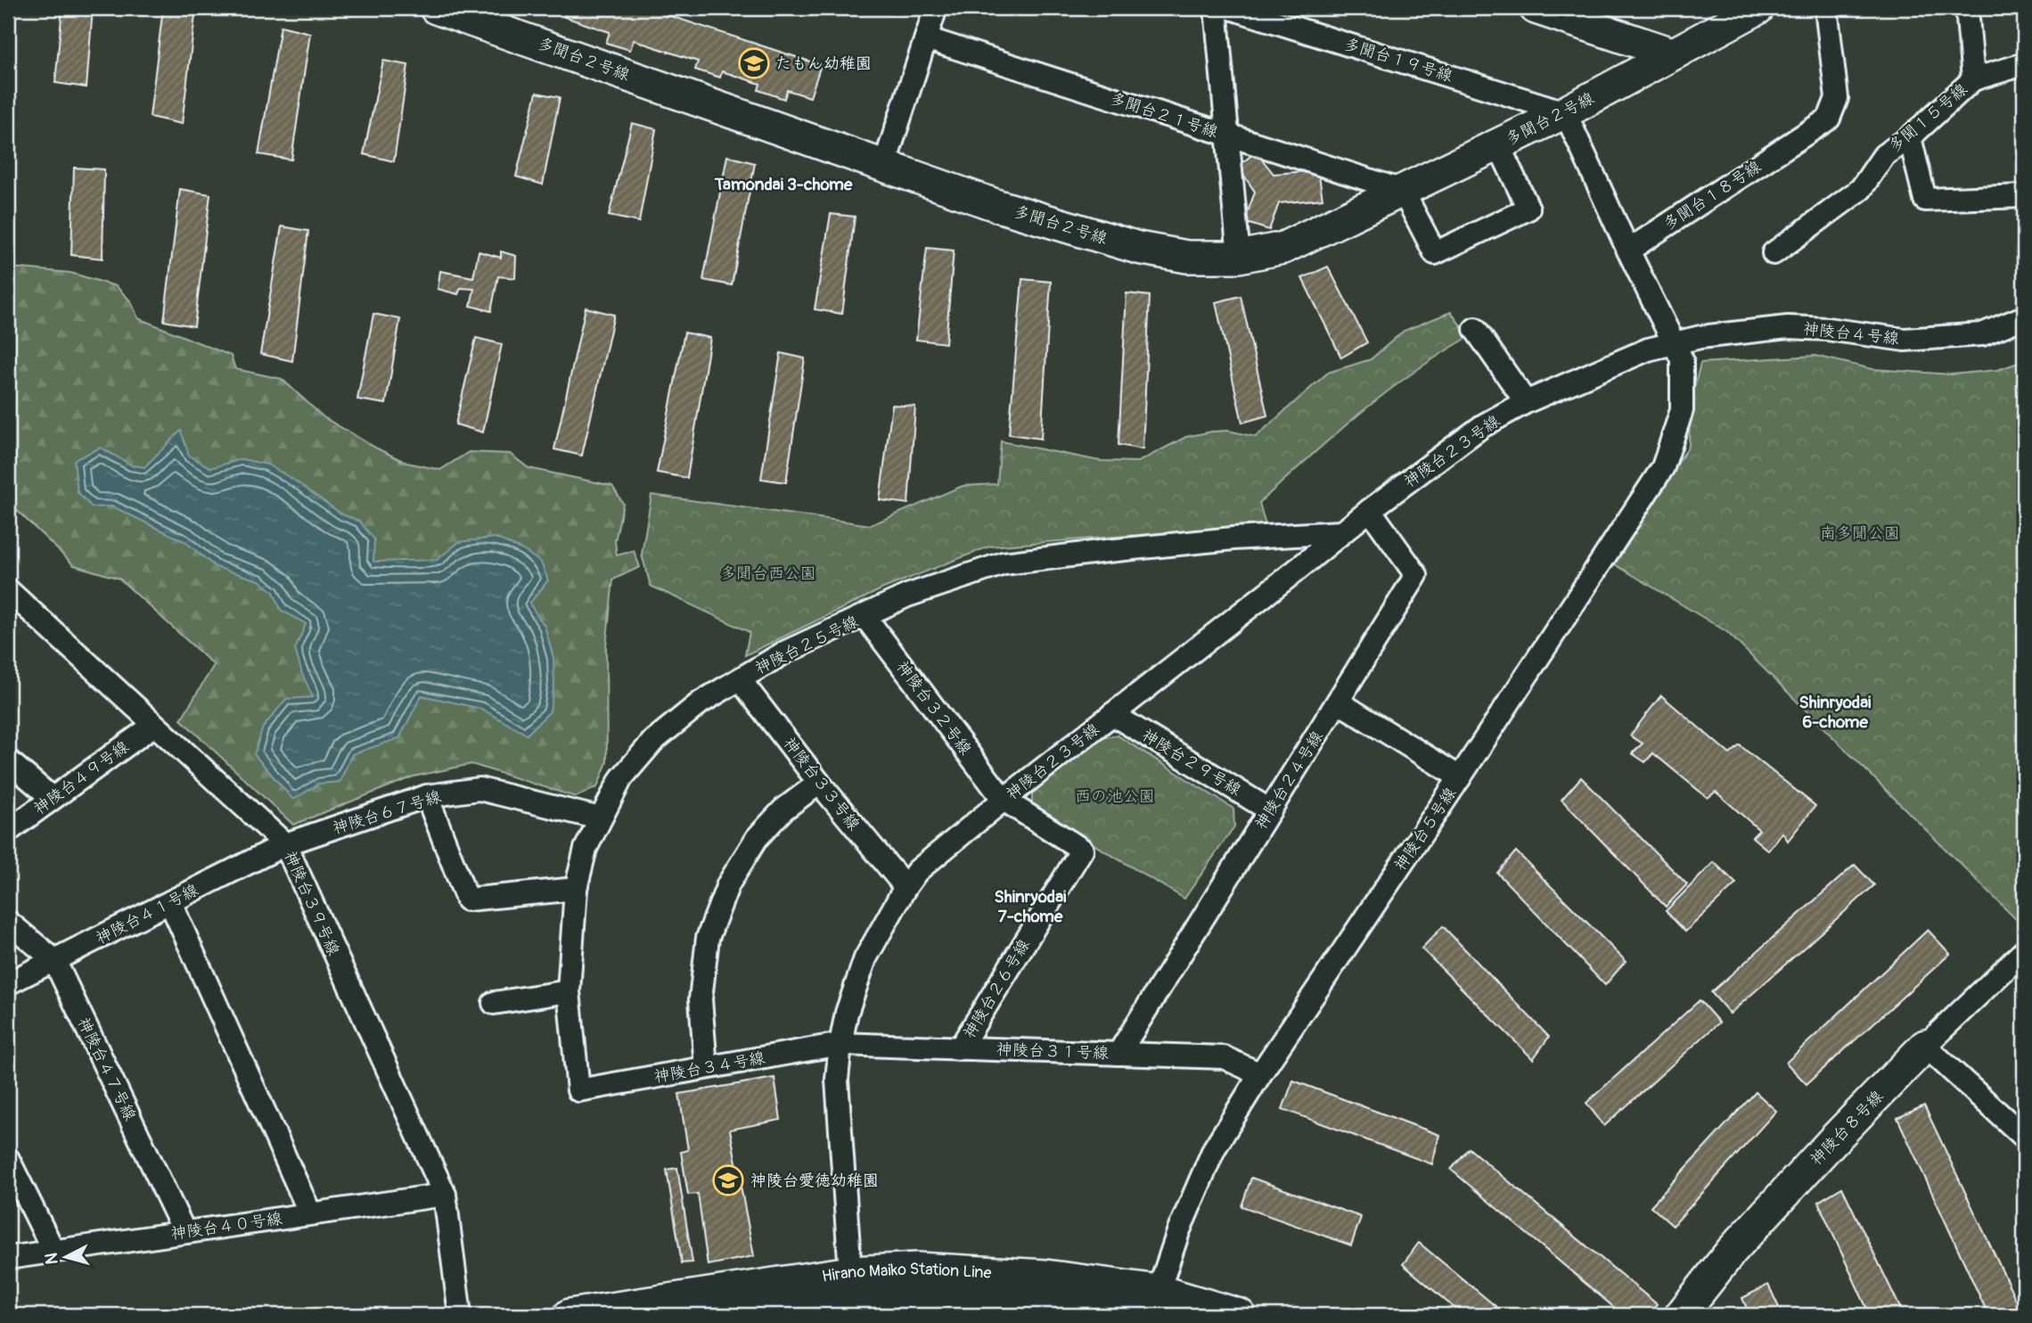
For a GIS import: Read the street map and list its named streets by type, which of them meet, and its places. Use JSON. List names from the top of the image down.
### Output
{
  "streets": {
    "street": [
      "多聞台２号線",
      "多聞台１９号線",
      "多聞台２１号線",
      "多聞１５号線",
      "多聞台１８号線",
      "神陵台４号線",
      "神陵台２３号線",
      "神陵台２５号線",
      "神陵台３２号線",
      "神陵台２９号線",
      "神陵台４９号線",
      "神陵台２４号線",
      "神陵台３３号線",
      "神陵台６７号線",
      "神陵台５号線",
      "神陵台３９号線",
      "神陵台４１号線",
      "神陵台２６号線",
      "神陵台３１号線",
      "神陵台３４号線",
      "神陵台４７号線",
      "神陵台８号線",
      "神陵台４０号線",
      "Hirano Maiko Station Line"
    ]
  },
  "crossings": [
    ["多聞台２号線", "多聞台１９号線"],
    ["多聞台２号線", "多聞台２１号線"],
    ["多聞台１８号線", "神陵台５号線"],
    ["神陵台４号線", "神陵台２３号線"],
    ["神陵台４号線", "神陵台５号線"],
    ["神陵台２３号線", "神陵台２５号線"],
    ["神陵台２３号線", "神陵台３２号線"],
    ["神陵台２３号線", "神陵台２９号線"],
    ["神陵台２３号線", "神陵台２４号線"],
    ["神陵台２３号線", "神陵台３３号線"],
    ["神陵台２３号線", "神陵台５号線"],
    ["神陵台２３号線", "神陵台２６号線"],
    ["神陵台２３号線", "神陵台３１号線"],
    ["神陵台２３号線", "神陵台３４号線"],
    ["神陵台２３号線", "Hirano Maiko Station Line"],
    ["神陵台２５号線", "神陵台３２号線"],
    ["神陵台２５号線", "神陵台３３号線"],
    ["神陵台２５号線", "神陵台６７号線"],
    ["神陵台２５号線", "神陵台３４号線"],
    ["神陵台３２号線", "神陵台２６号線"],
    ["神陵台２９号線", "神陵台２４号線"],
    ["神陵台４９号線", "神陵台３９号線"],
    ["神陵台２４号線", "神陵台３１号線"],
    ["神陵台６７号線", "神陵台３９号線"],
    ["神陵台６７号線", "神陵台４１号線"],
    ["神陵台５号線", "神陵台３１号線"],
    ["神陵台５号線", "Hirano Maiko Station Line"],
    ["神陵台３９号線", "神陵台４１号線"],
    ["神陵台３９号線", "神陵台４０号線"],
    ["神陵台４１号線", "神陵台４７号線"],
    ["神陵台２６号線", "神陵台３１号線"],
    ["神陵台３１号線", "神陵台３４号線"],
    ["神陵台４７号線", "神陵台４０号線"]
  ],
  "districts": ["Tamondai 3-chome", "Shinryodai 6-chome", "Shinryodai 7-chome"],
  "parks": ["南多聞公園", "多聞台西公園", "西の池公園"],
  "places": {
    "school or university": ["たもん幼稚園", "神陵台愛徳幼稚園"]
  },
  "north": "left"
}
